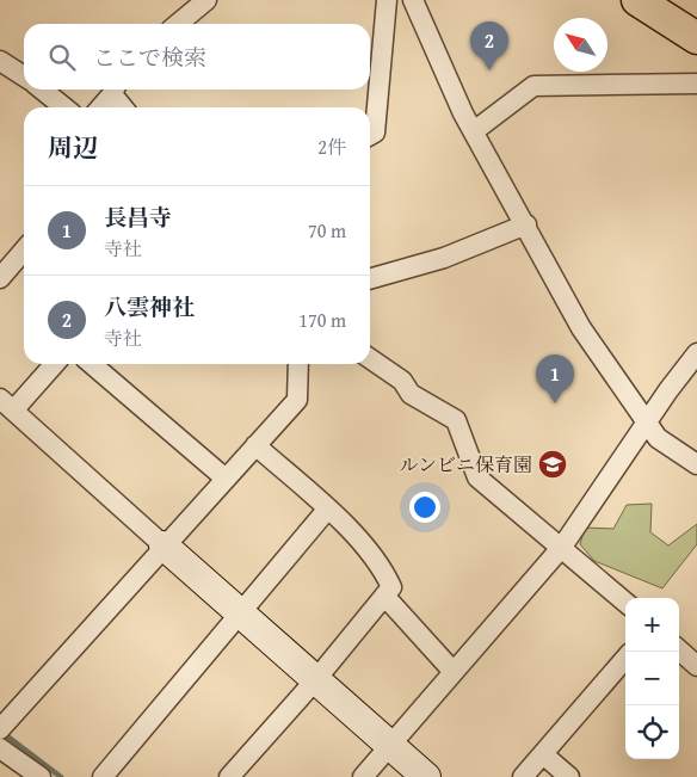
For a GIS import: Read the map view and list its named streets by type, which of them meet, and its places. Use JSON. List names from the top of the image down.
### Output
{
  "places": {
    "school or university": ["ルンビニ保育園"]
  },
  "north": "top left",
  "page": {
    "pins": ["2", "1"],
    "search": "ここで検索",
    "heading": ["周辺", "2件"],
    "list": [
      {
        "mark": "1",
        "name": "長昌寺",
        "note": "寺社",
        "value": "70 m"
      },
      {
        "mark": "2",
        "name": "八雲神社",
        "note": "寺社",
        "value": "170 m"
      }
    ],
    "map_buttons": ["+", "−"]
  }
}
